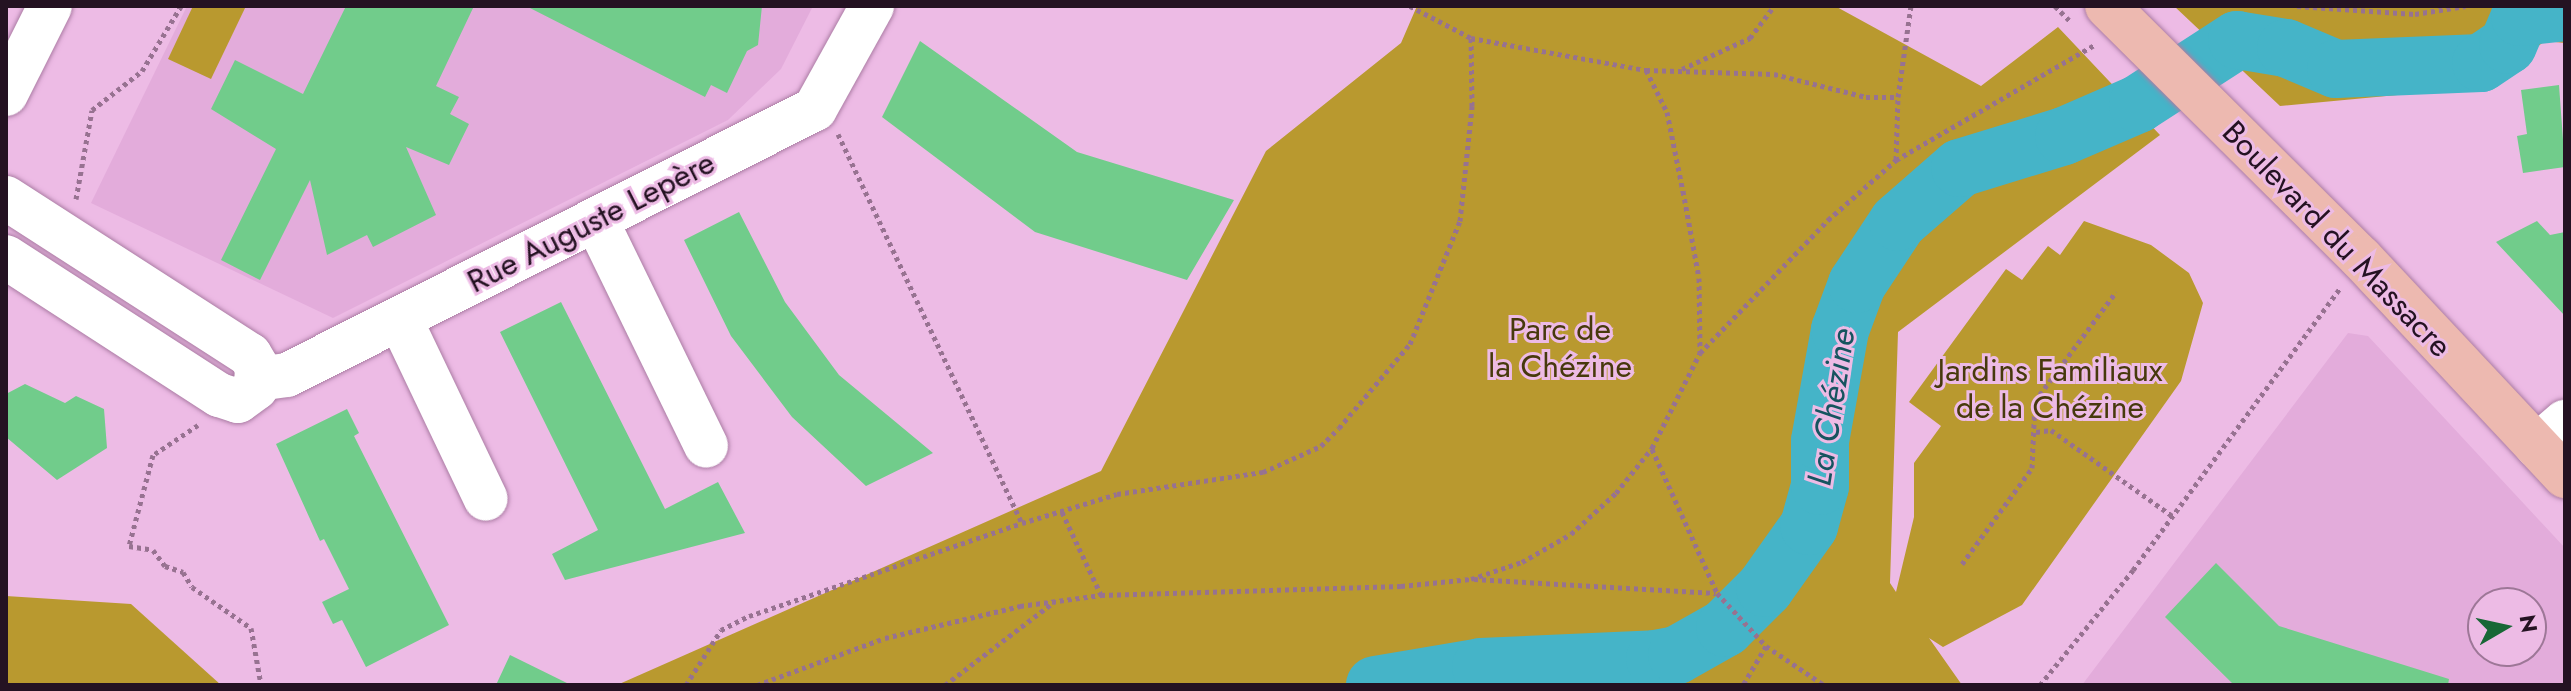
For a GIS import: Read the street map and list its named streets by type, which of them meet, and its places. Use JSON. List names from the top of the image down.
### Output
{
  "streets": {
    "main road": ["Boulevard du Massacre"],
    "street": ["Rue Auguste Lepère"]
  },
  "water": ["La Chézine"],
  "parks": ["Parc de la Chézine", "Jardins Familiaux de la Chézine"],
  "north": "right"
}
